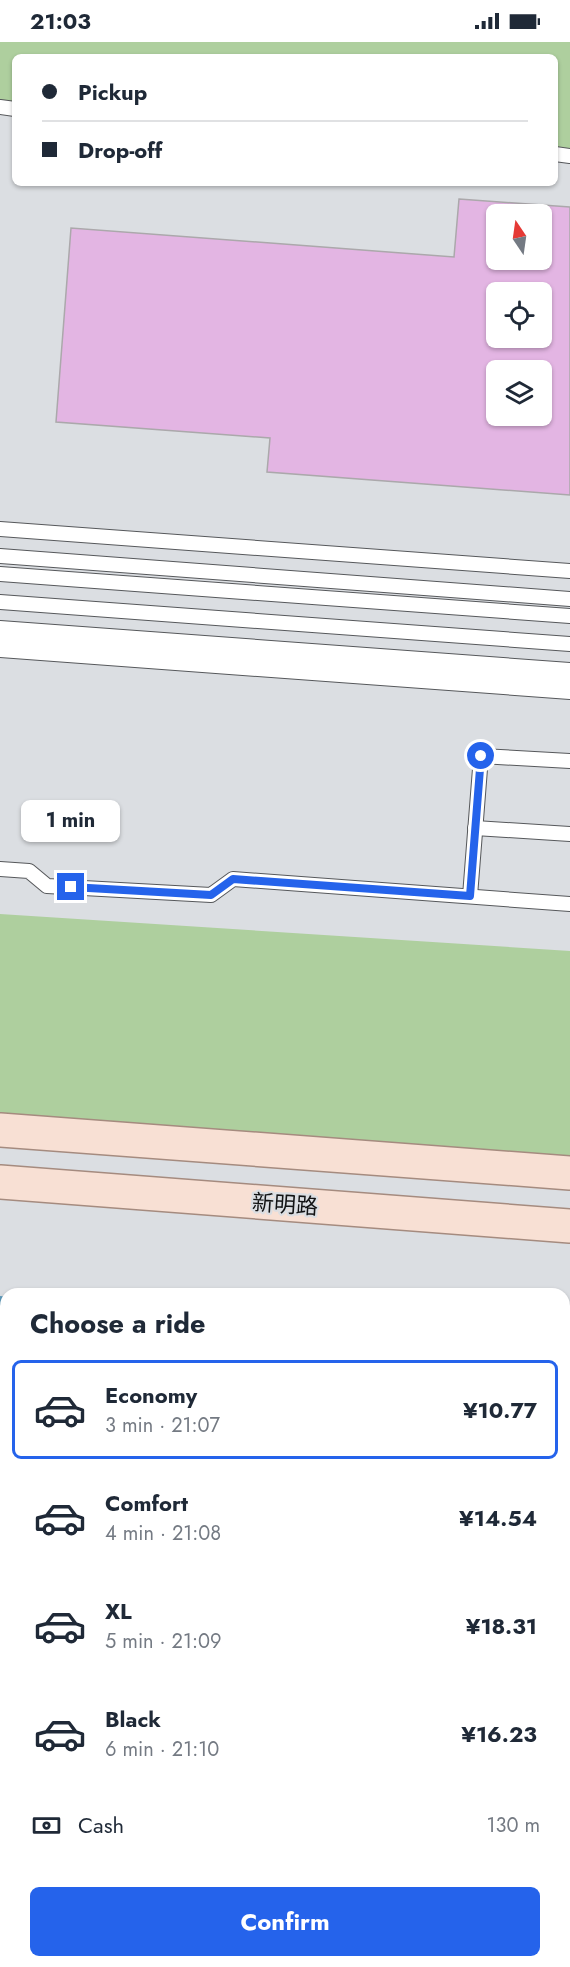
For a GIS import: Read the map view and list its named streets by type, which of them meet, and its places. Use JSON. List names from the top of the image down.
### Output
{
  "streets": {
    "main road": ["新明路"]
  },
  "north": "top",
  "page": {
    "status": "21:03",
    "banner": ["Pickup", "Drop-off"],
    "bubble": "1 min",
    "heading": "Choose a ride",
    "list": [
      {
        "name": "Economy",
        "note": "3 min · 21:07",
        "value": "¥10.77"
      },
      {
        "name": "Comfort",
        "note": "4 min · 21:08",
        "value": "¥14.54"
      },
      {
        "name": "XL",
        "note": "5 min · 21:09",
        "value": "¥18.31"
      },
      {
        "name": "Black",
        "note": "6 min · 21:10",
        "value": "¥16.23"
      }
    ],
    "pay": ["Cash", "130 m"],
    "buttons": "Confirm"
  }
}
